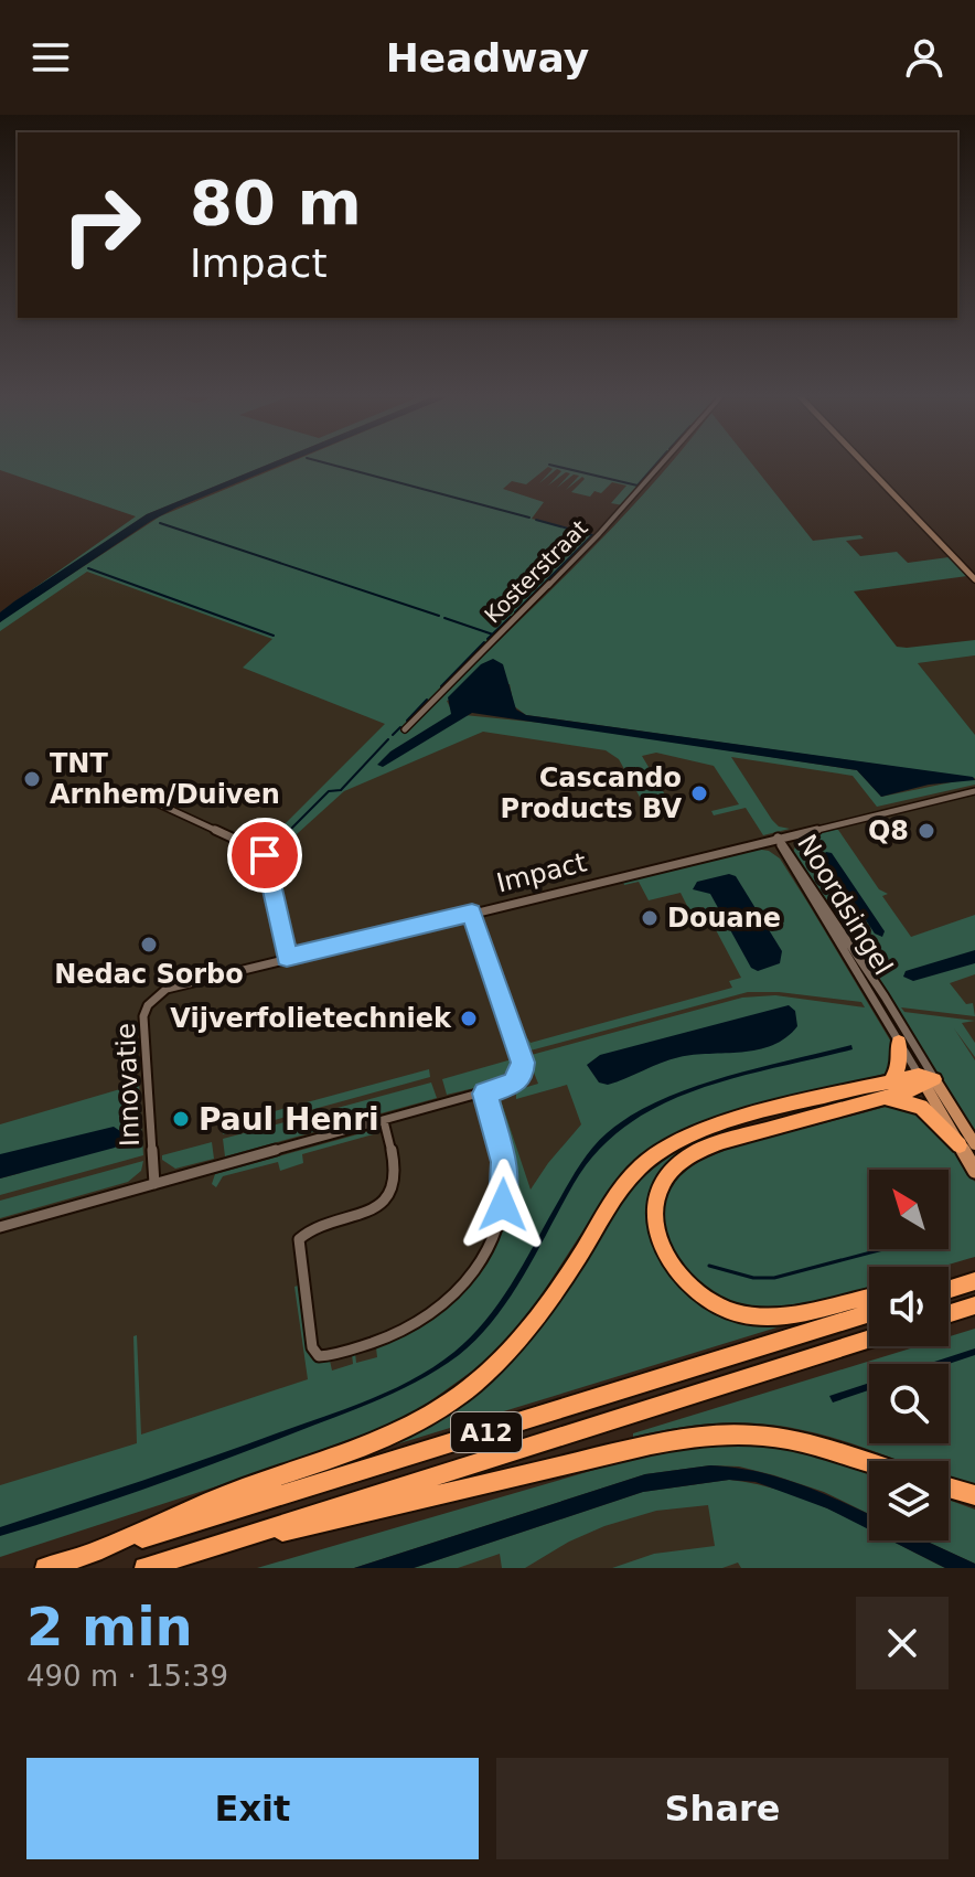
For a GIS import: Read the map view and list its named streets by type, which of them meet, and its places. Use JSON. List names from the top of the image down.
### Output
{
  "streets": {
    "highway": ["A12"],
    "main road": ["Noordsingel"],
    "street": ["Kosterstraat", "Impact", "Innovatie"]
  },
  "crossings": [
    ["Impact", "Noordsingel"],
    ["Impact", "Innovatie"],
    ["Noordsingel", "A12"]
  ],
  "places": [
    "TNT Arnhem/Duiven",
    "Cascando Products BV",
    "Q8",
    "Douane",
    "Nedac Sorbo",
    "Vijverfolietechniek",
    "Paul Henri"
  ],
  "north": "top left",
  "page": {
    "header": "Headway",
    "turn": ["80 m", "Impact"],
    "heading": ["2 min", "490 m · 15:39"],
    "buttons": ["Exit", "Share"]
  }
}
